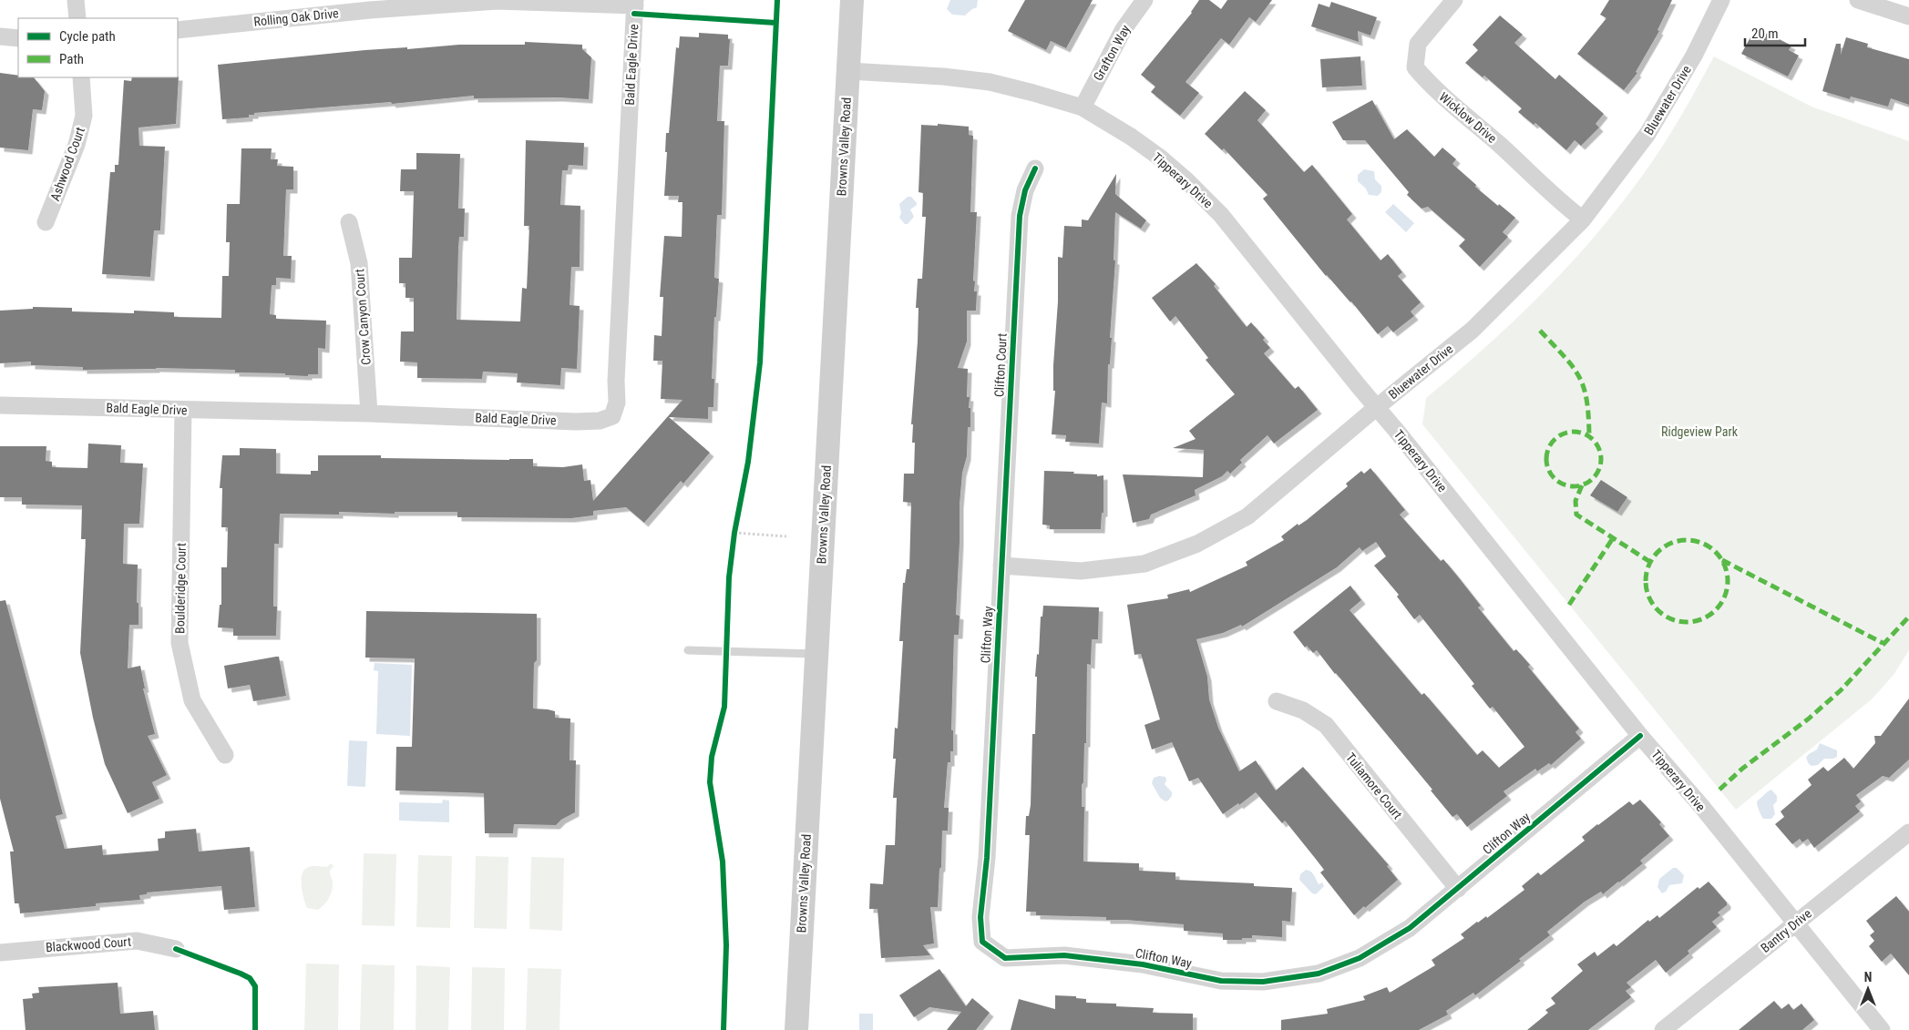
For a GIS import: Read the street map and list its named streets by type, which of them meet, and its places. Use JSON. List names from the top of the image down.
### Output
{
  "streets": {
    "main road": ["Browns Valley Road"],
    "street": [
      "Rolling Oak Drive",
      "Grafton Way",
      "Bald Eagle Drive",
      "Bluewater Drive",
      "Wicklow Drive",
      "Ashwood Court",
      "Tipperary Drive",
      "Crow Canyon Court",
      "Clifton Court",
      "Boulderidge Court",
      "Clifton Way",
      "Tuliamore Court",
      "Bantry Drive",
      "Blackwood Court"
    ]
  },
  "crossings": [
    ["Rolling Oak Drive", "Bald Eagle Drive"],
    ["Grafton Way", "Tipperary Drive"],
    ["Bald Eagle Drive", "Crow Canyon Court"],
    ["Bald Eagle Drive", "Boulderidge Court"],
    ["Bluewater Drive", "Wicklow Drive"],
    ["Bluewater Drive", "Tipperary Drive"],
    ["Bluewater Drive", "Clifton Court"],
    ["Bluewater Drive", "Clifton Way"],
    ["Browns Valley Road", "Tipperary Drive"],
    ["Tipperary Drive", "Clifton Way"],
    ["Tipperary Drive", "Bantry Drive"],
    ["Clifton Court", "Clifton Way"],
    ["Clifton Way", "Tuliamore Court"]
  ],
  "parks": ["Ridgeview Park"],
  "legend": ["Cycle path", "Path"],
  "scale_bar": "20 m",
  "north": "top"
}
